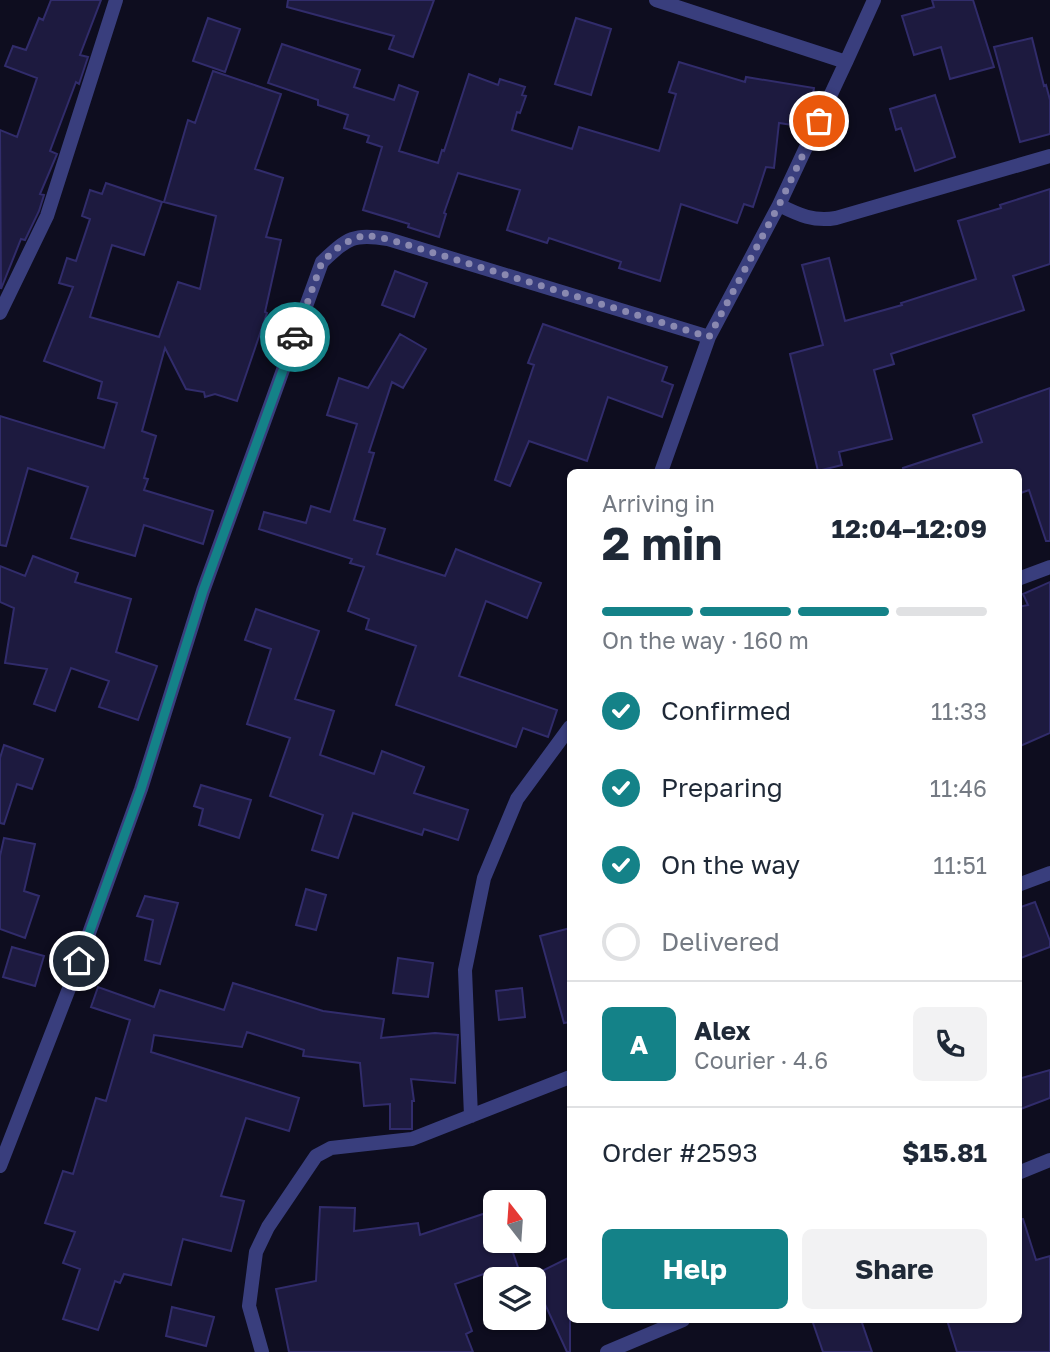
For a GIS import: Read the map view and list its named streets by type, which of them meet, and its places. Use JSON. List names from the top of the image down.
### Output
{
  "north": "top",
  "page": {
    "heading": ["2 min", "Arriving in", "12:04–12:09"],
    "panel": [
      "Alex",
      "Courier · 4.6",
      "Order #2593",
      "$15.81"
    ],
    "bar": "On the way · 160 m",
    "list": [
      ["Confirmed", "11:33"],
      ["Preparing", "11:46"],
      ["On the way", "11:51"],
      "Delivered"
    ],
    "round": "A",
    "buttons": ["Help", "Share"]
  }
}
